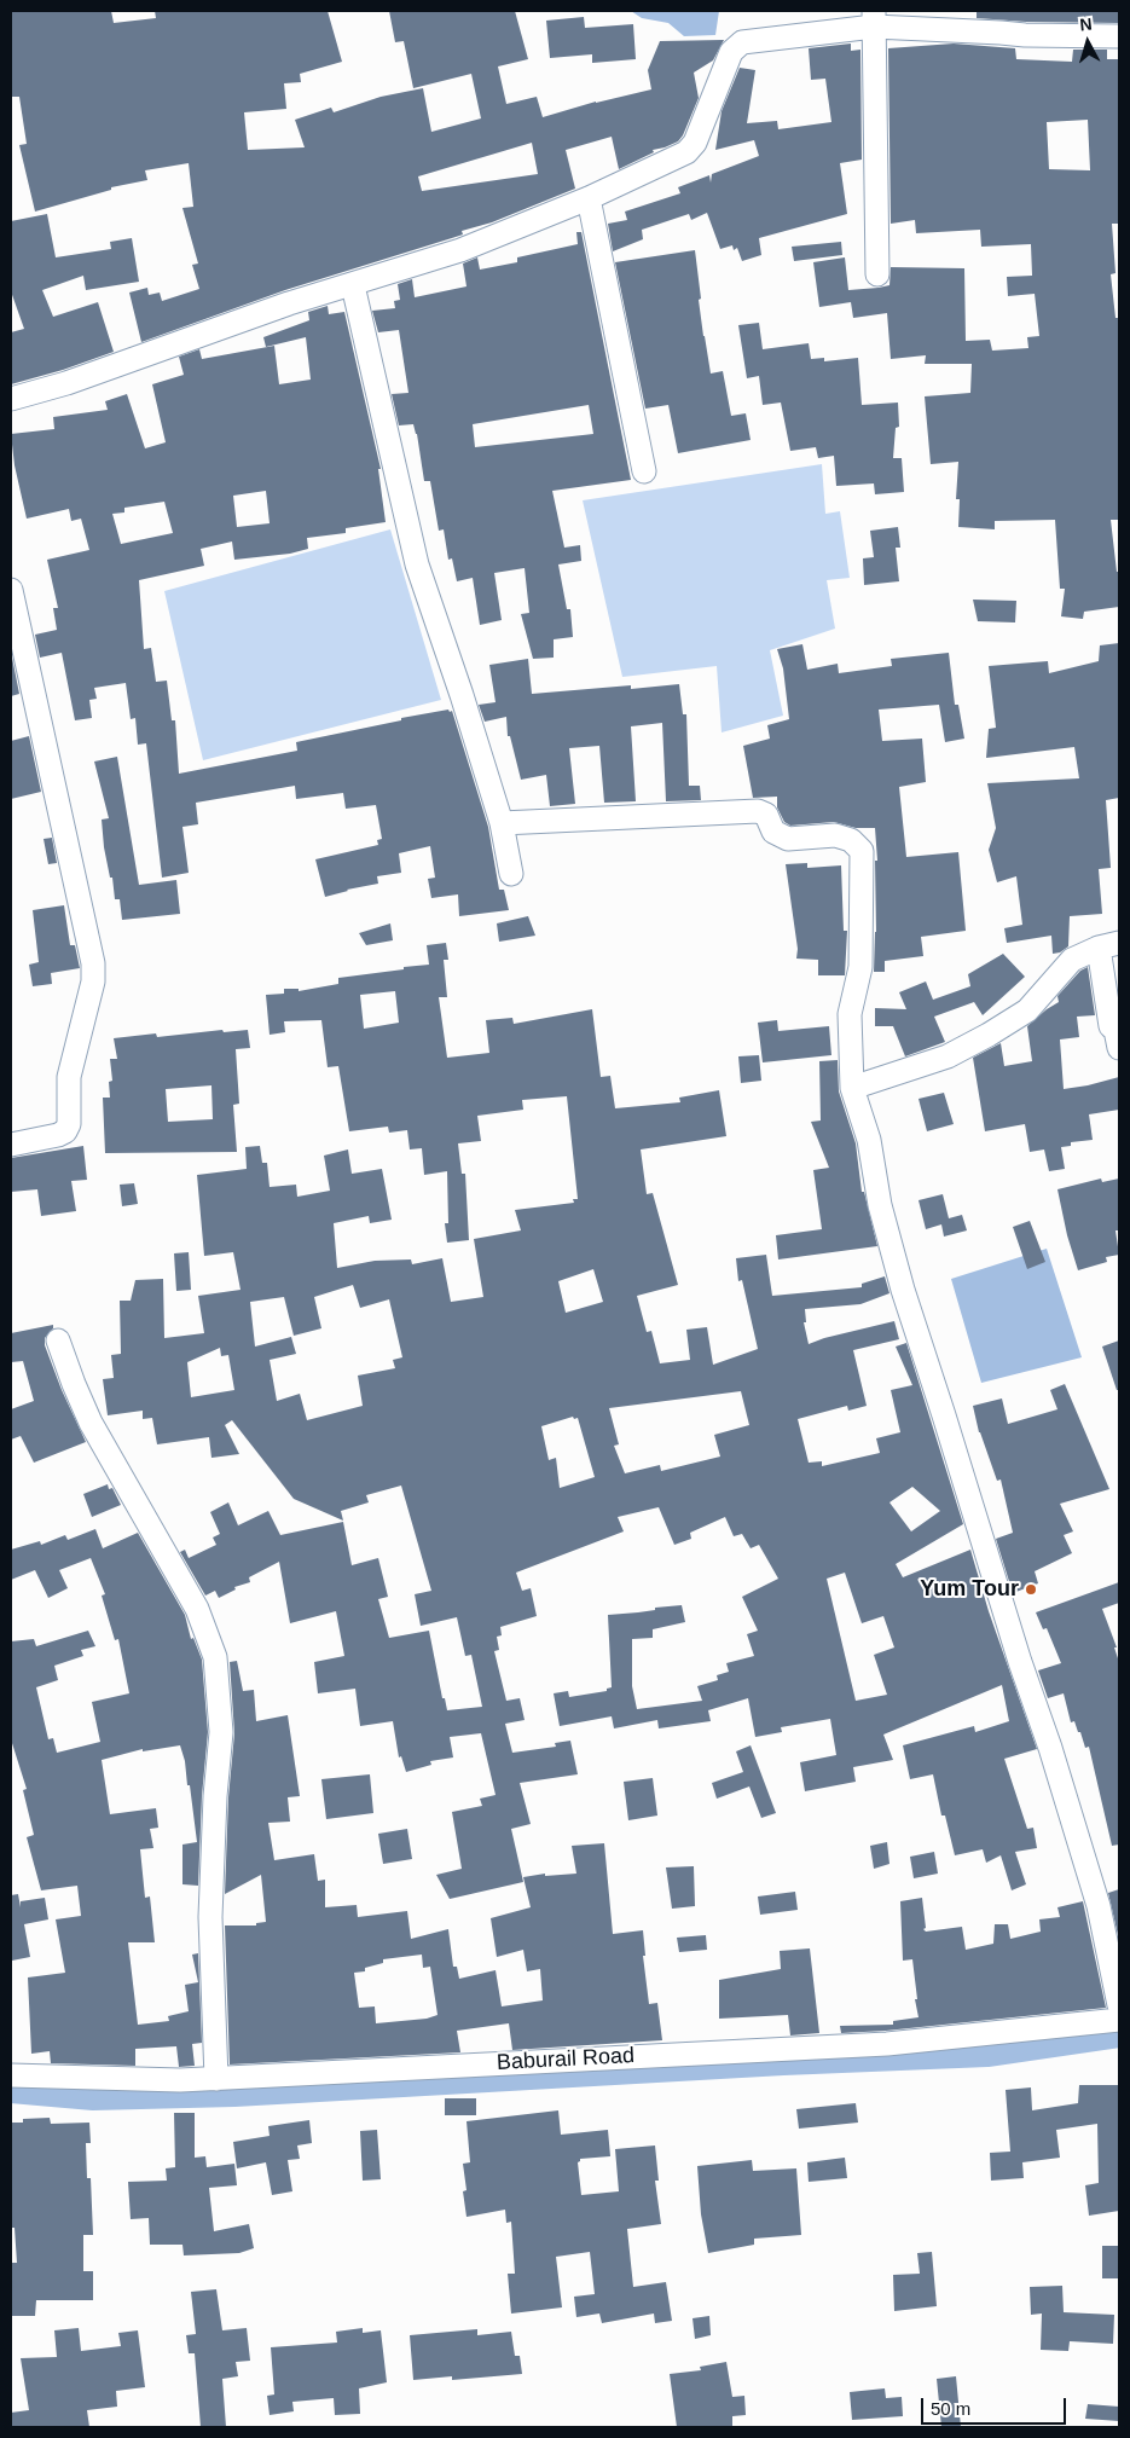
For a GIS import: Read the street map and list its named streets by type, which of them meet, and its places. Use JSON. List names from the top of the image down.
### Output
{
  "streets": {
    "street": ["Baburail Road"]
  },
  "places": ["Yum Tour"],
  "scale_bar": "50 m",
  "north": "top"
}
